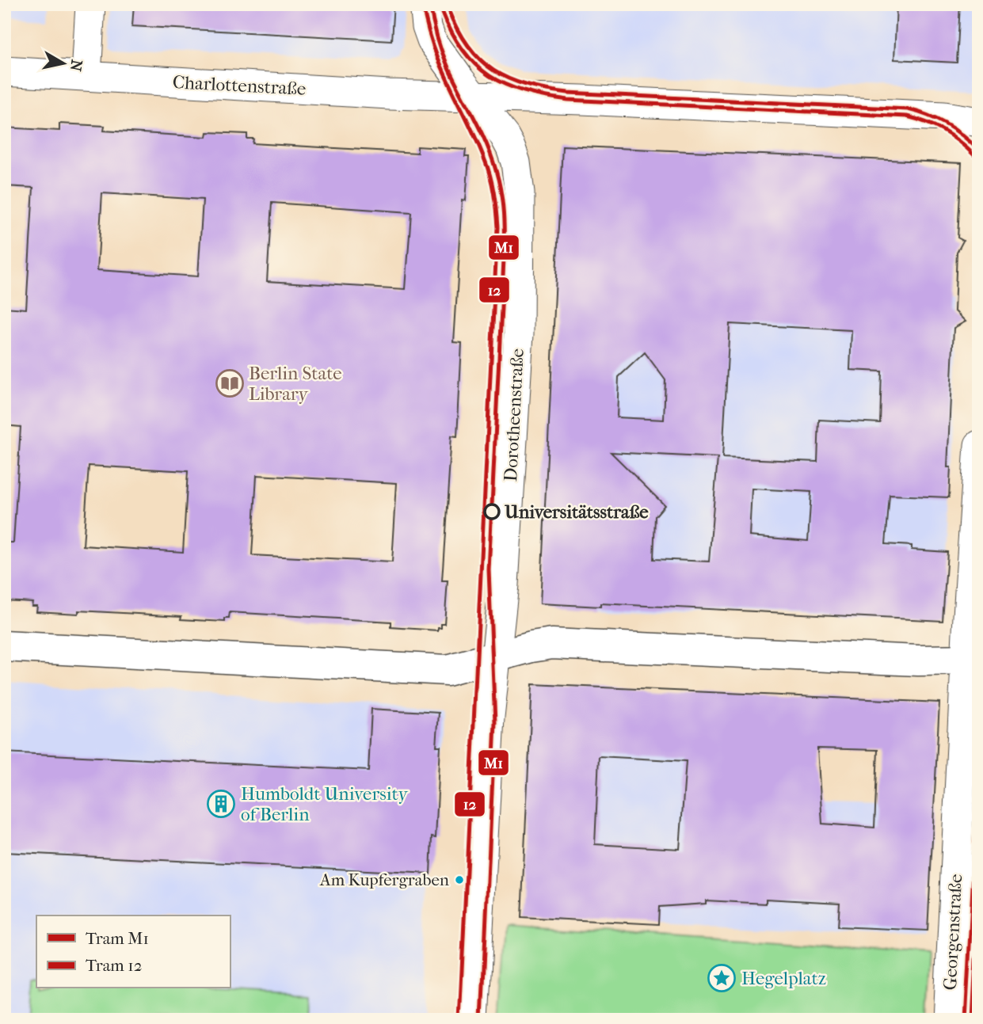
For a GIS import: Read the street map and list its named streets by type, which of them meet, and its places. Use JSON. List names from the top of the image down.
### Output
{
  "streets": {
    "street": ["Charlottenstraße", "Dorotheenstraße", "Georgenstraße"]
  },
  "crossings": [
    ["Charlottenstraße", "Dorotheenstraße"]
  ],
  "places": {
    "library": ["Berlin State Library"],
    "other": ["Universitätsstraße", "Am Kupfergraben"],
    "building": ["Humboldt University of Berlin"],
    "place": ["Hegelplatz"]
  },
  "lines": ["tram line M1", "tram line 12"],
  "legend": ["Tram M1", "Tram 12"],
  "north": "right"
}
